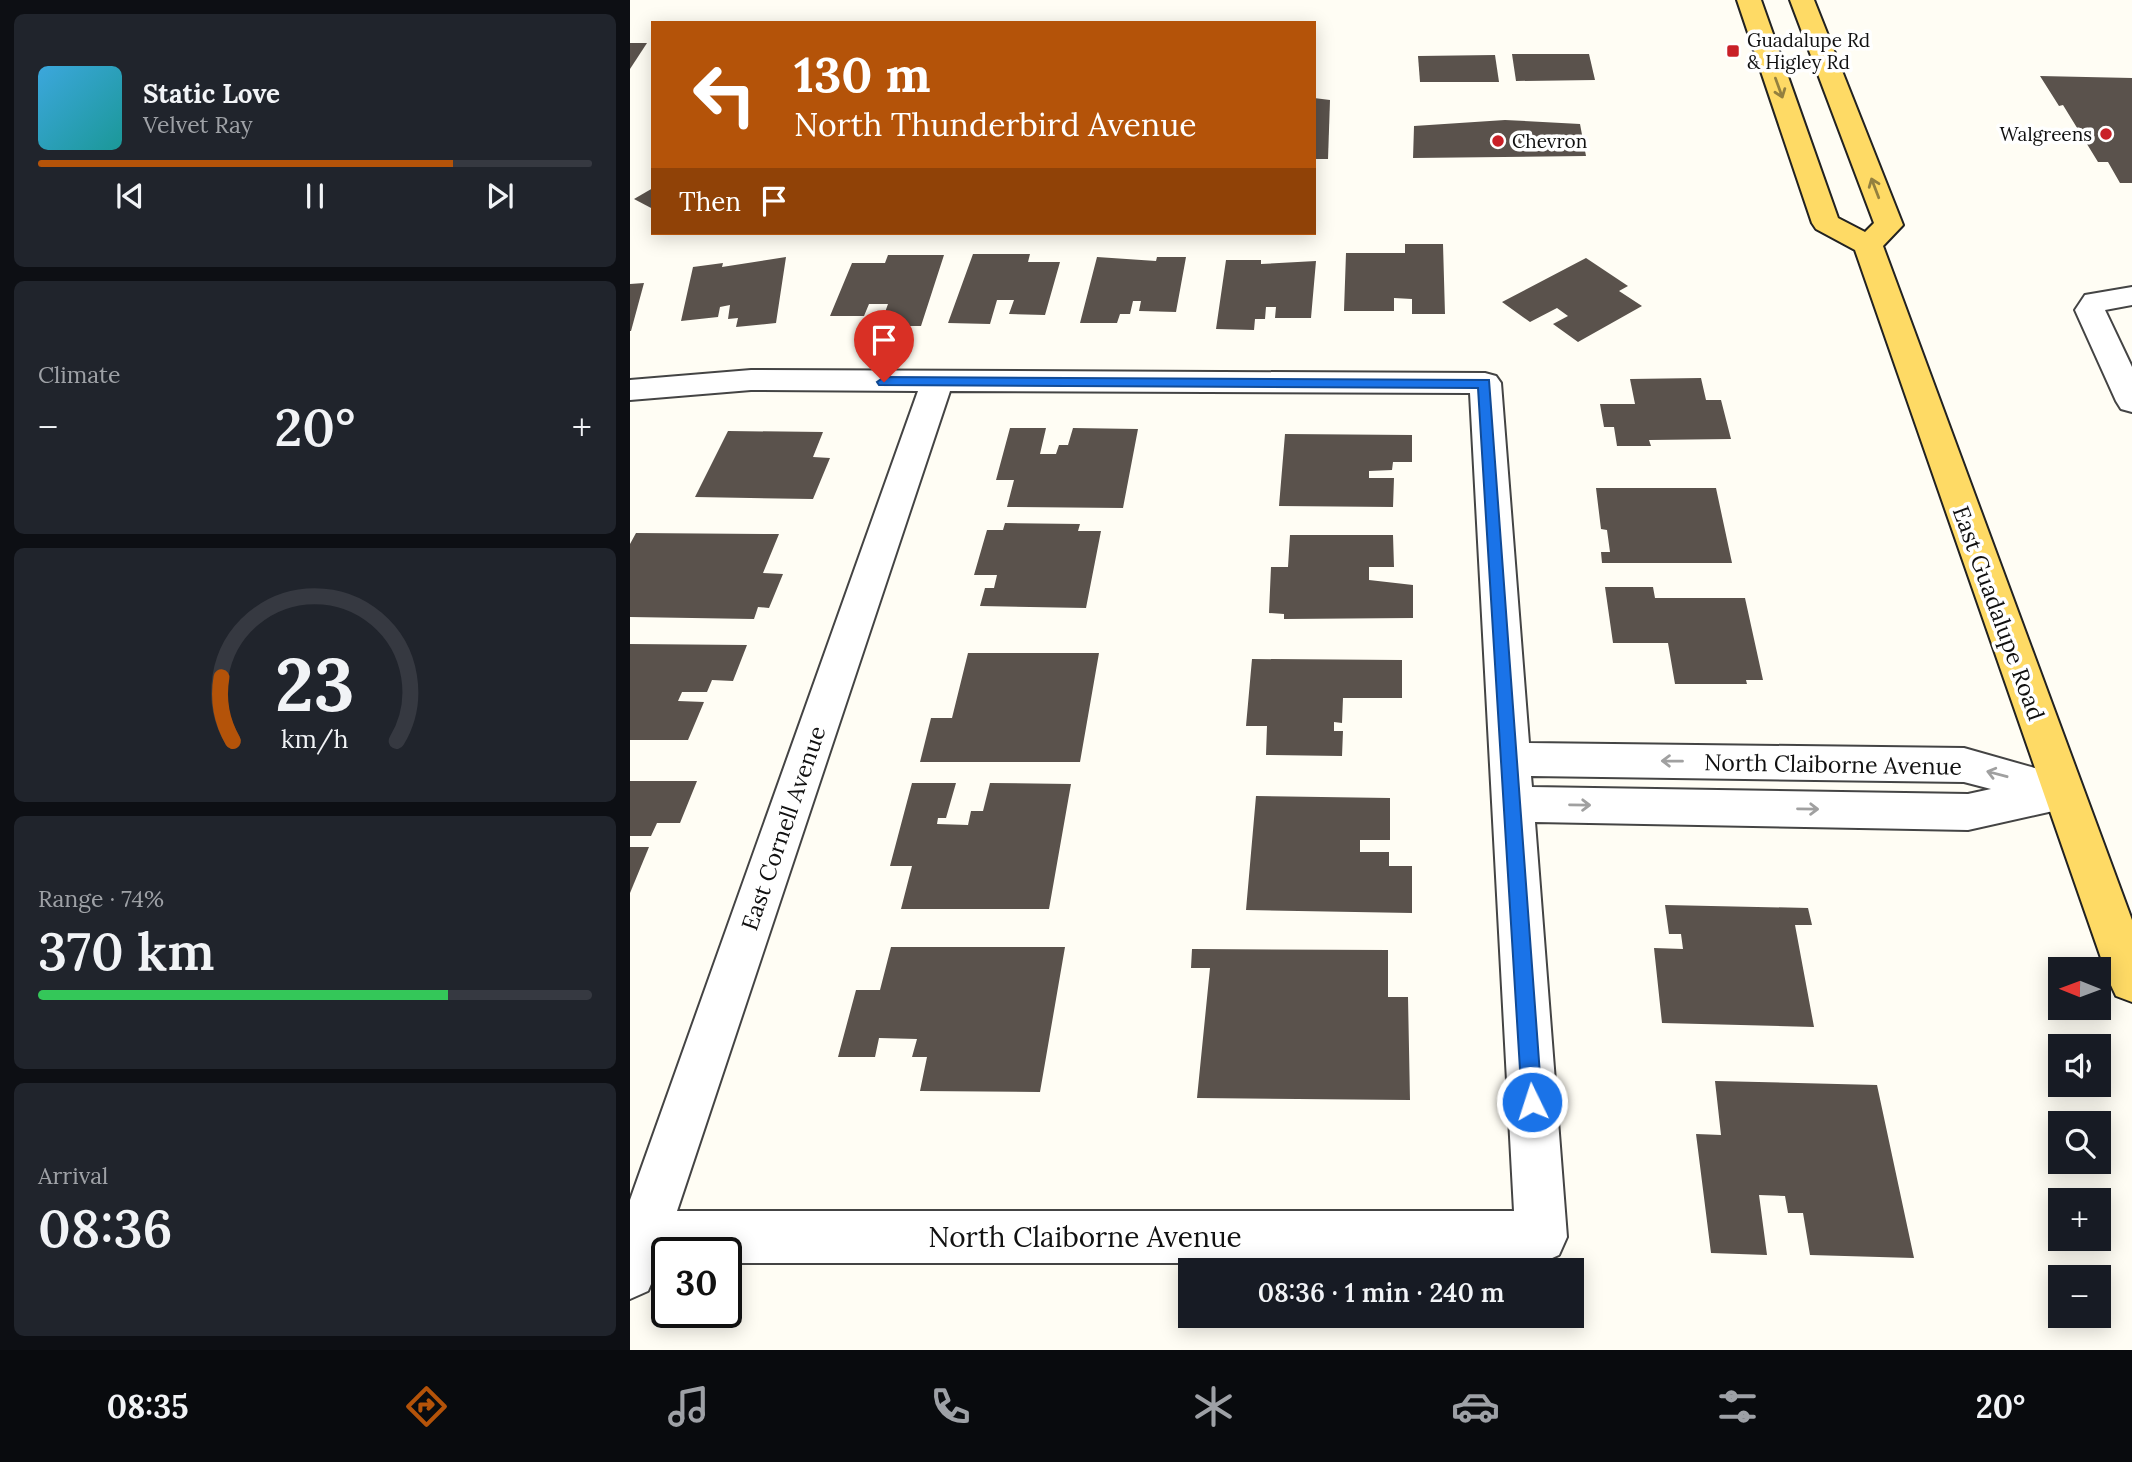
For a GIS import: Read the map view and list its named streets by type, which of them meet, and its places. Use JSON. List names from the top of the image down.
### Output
{
  "streets": {
    "main road": ["East Guadalupe Road"],
    "street": ["North Claiborne Avenue", "East Cornell Avenue"]
  },
  "crossings": [
    ["East Guadalupe Road", "North Claiborne Avenue"],
    ["North Claiborne Avenue", "East Cornell Avenue"]
  ],
  "places": {
    "transit": ["Guadalupe Rd & Higley Rd"],
    "other": ["Walgreens", "Chevron"]
  },
  "north": "left",
  "page": {
    "turn": ["130 m", "North Thunderbird Avenue"],
    "song": ["Static Love", "Velvet Ray"],
    "then": "Then",
    "tile": [
      "Climate",
      ["Range · 74%", "370 km"],
      ["Arrival", "08:36"]
    ],
    "heat": ["−", "20°", "+"],
    "map_buttons": ["+", "−"],
    "limit": "30",
    "trip": "08:36 · 1 min · 240 m",
    "tabs": ["08:35", "20°"],
    "gauge": ["23", "km/h"]
  }
}
